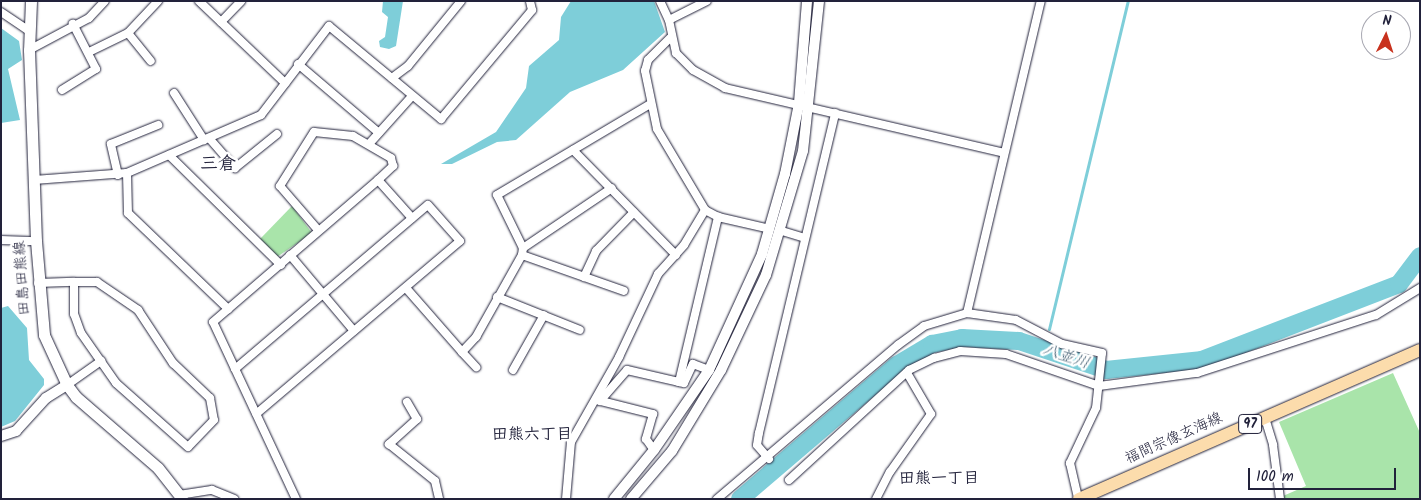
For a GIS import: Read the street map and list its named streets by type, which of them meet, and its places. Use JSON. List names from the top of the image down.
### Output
{
  "streets": {
    "main road": ["田島田熊線", "97", "福間宗像玄海線"]
  },
  "districts": ["三倉", "田熊六丁目", "田熊一丁目"],
  "water": ["八並川"],
  "scale_bar": "100 m",
  "north": "top"
}
